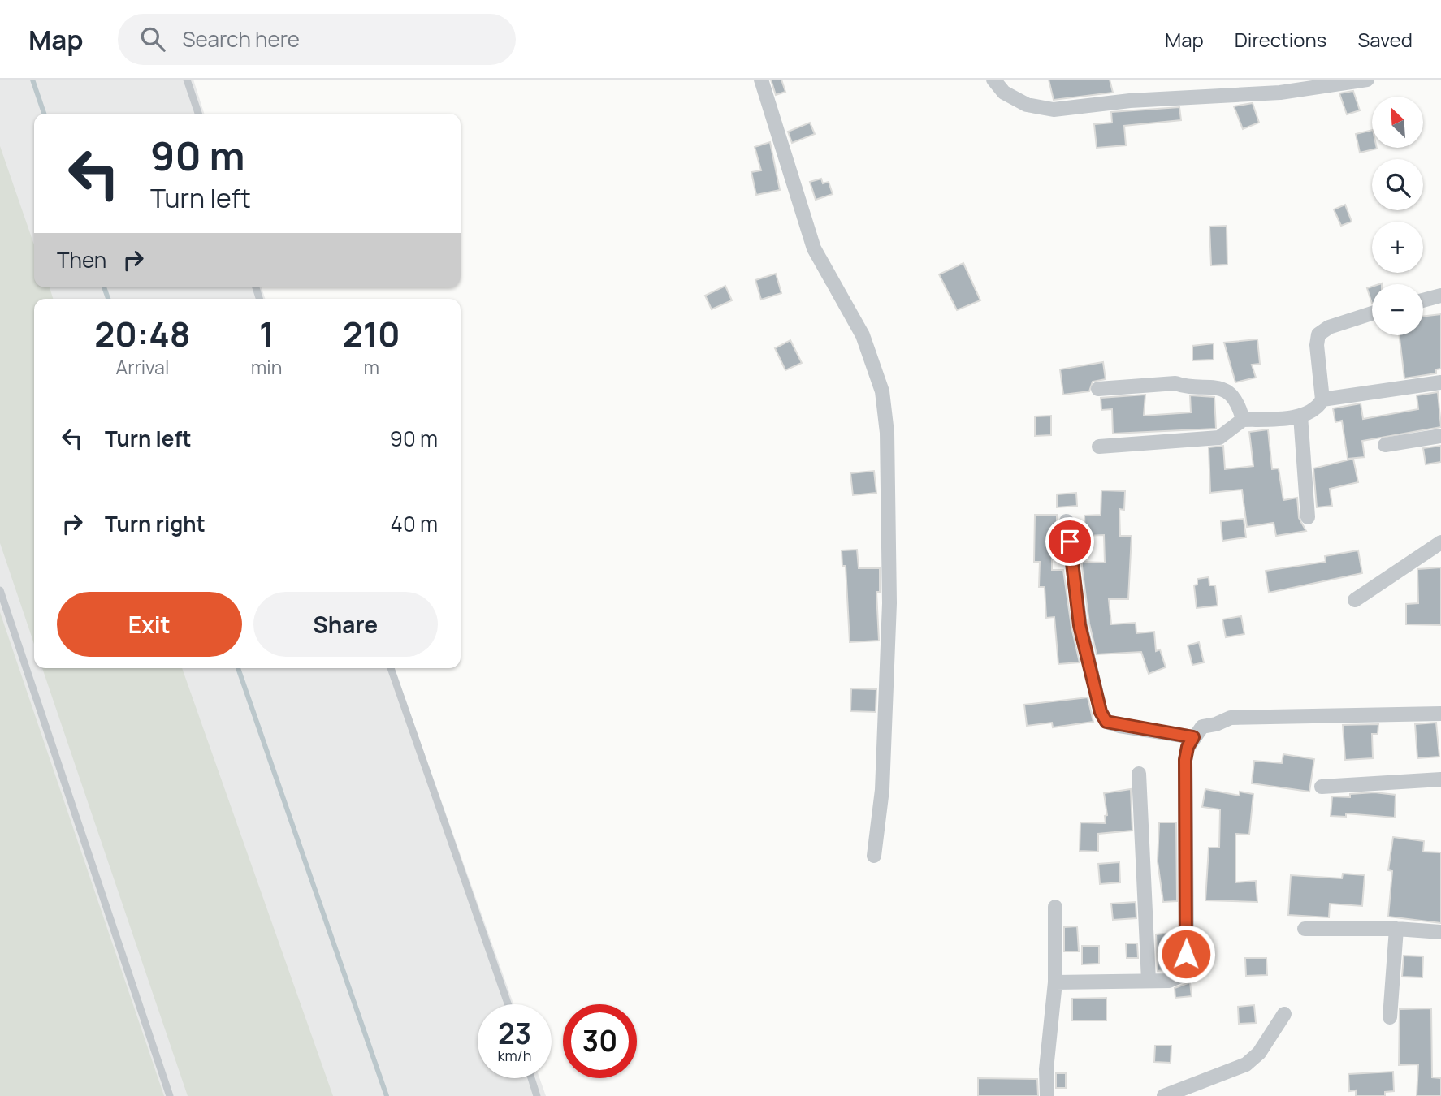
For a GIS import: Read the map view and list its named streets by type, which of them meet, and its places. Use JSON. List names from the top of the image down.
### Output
{
  "north": "top left",
  "page": {
    "header": "Map",
    "search": "Search here",
    "nav": ["Map", "Directions", "Saved"],
    "map_buttons": ["+", "−"],
    "turn": ["90 m", "Turn left"],
    "then": "Then",
    "eta": [
      "20:48",
      "Arrival",
      "1",
      "min",
      "210",
      "m"
    ],
    "list": [
      {
        "name": "Turn left",
        "value": "90 m"
      },
      {
        "name": "Turn right",
        "value": "40 m"
      }
    ],
    "buttons": ["Exit", "Share"],
    "speed": "23 km/h",
    "limit": "30"
  }
}
